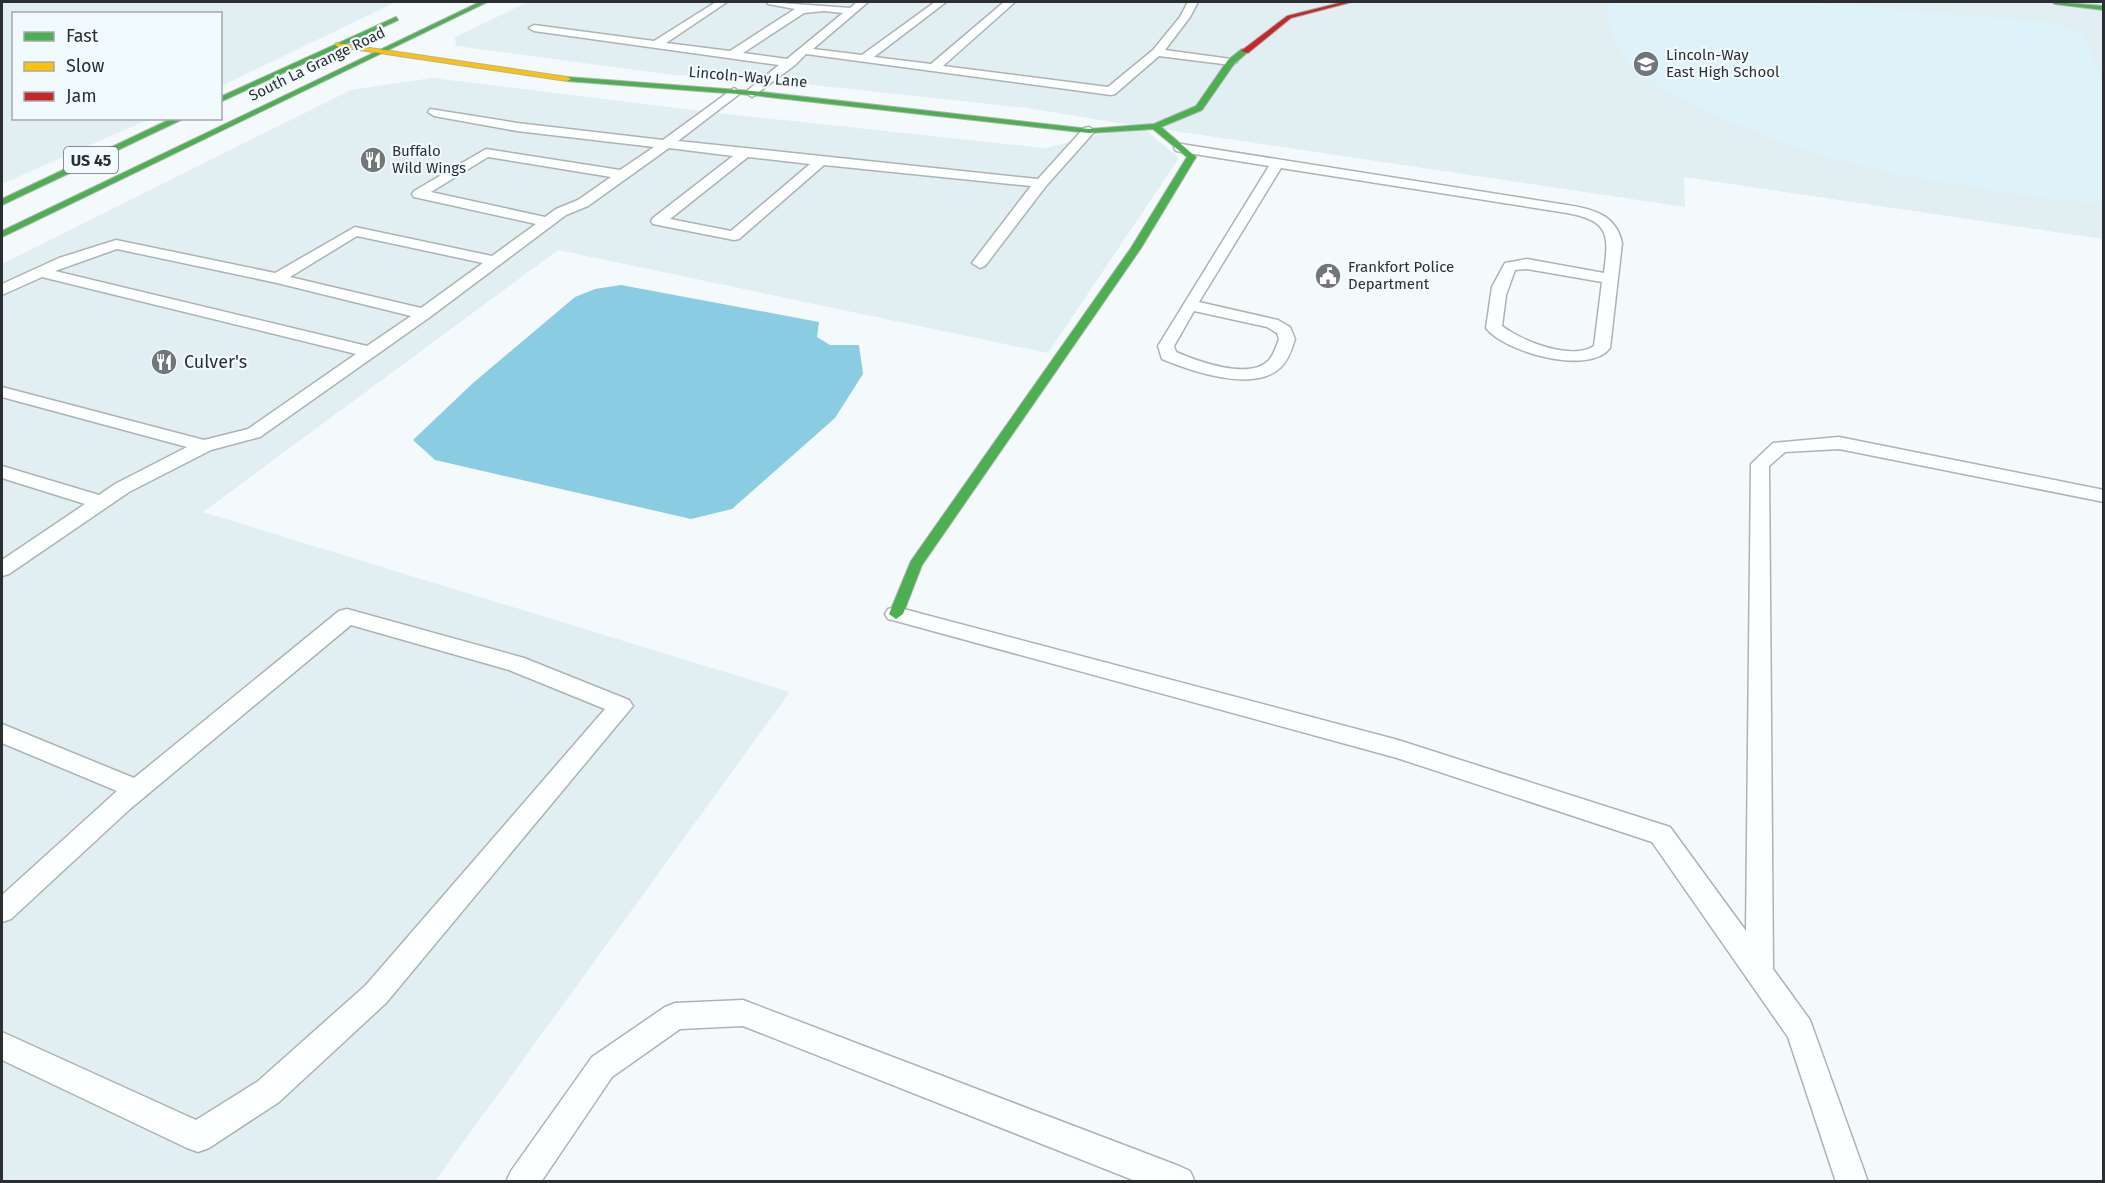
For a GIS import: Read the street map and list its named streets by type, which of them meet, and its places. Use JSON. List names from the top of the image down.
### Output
{
  "streets": {
    "street": ["South La Grange Road", "Lincoln-Way Lane", "US 45"]
  },
  "crossings": [
    ["South La Grange Road", "Lincoln-Way Lane"]
  ],
  "places": {
    "school or university": ["Lincoln-Way East High School"],
    "restaurant": ["Buffalo Wild Wings", "Culver's"],
    "public building": ["Frankfort Police Department"]
  },
  "legend": ["Fast", "Slow", "Jam"]
}
